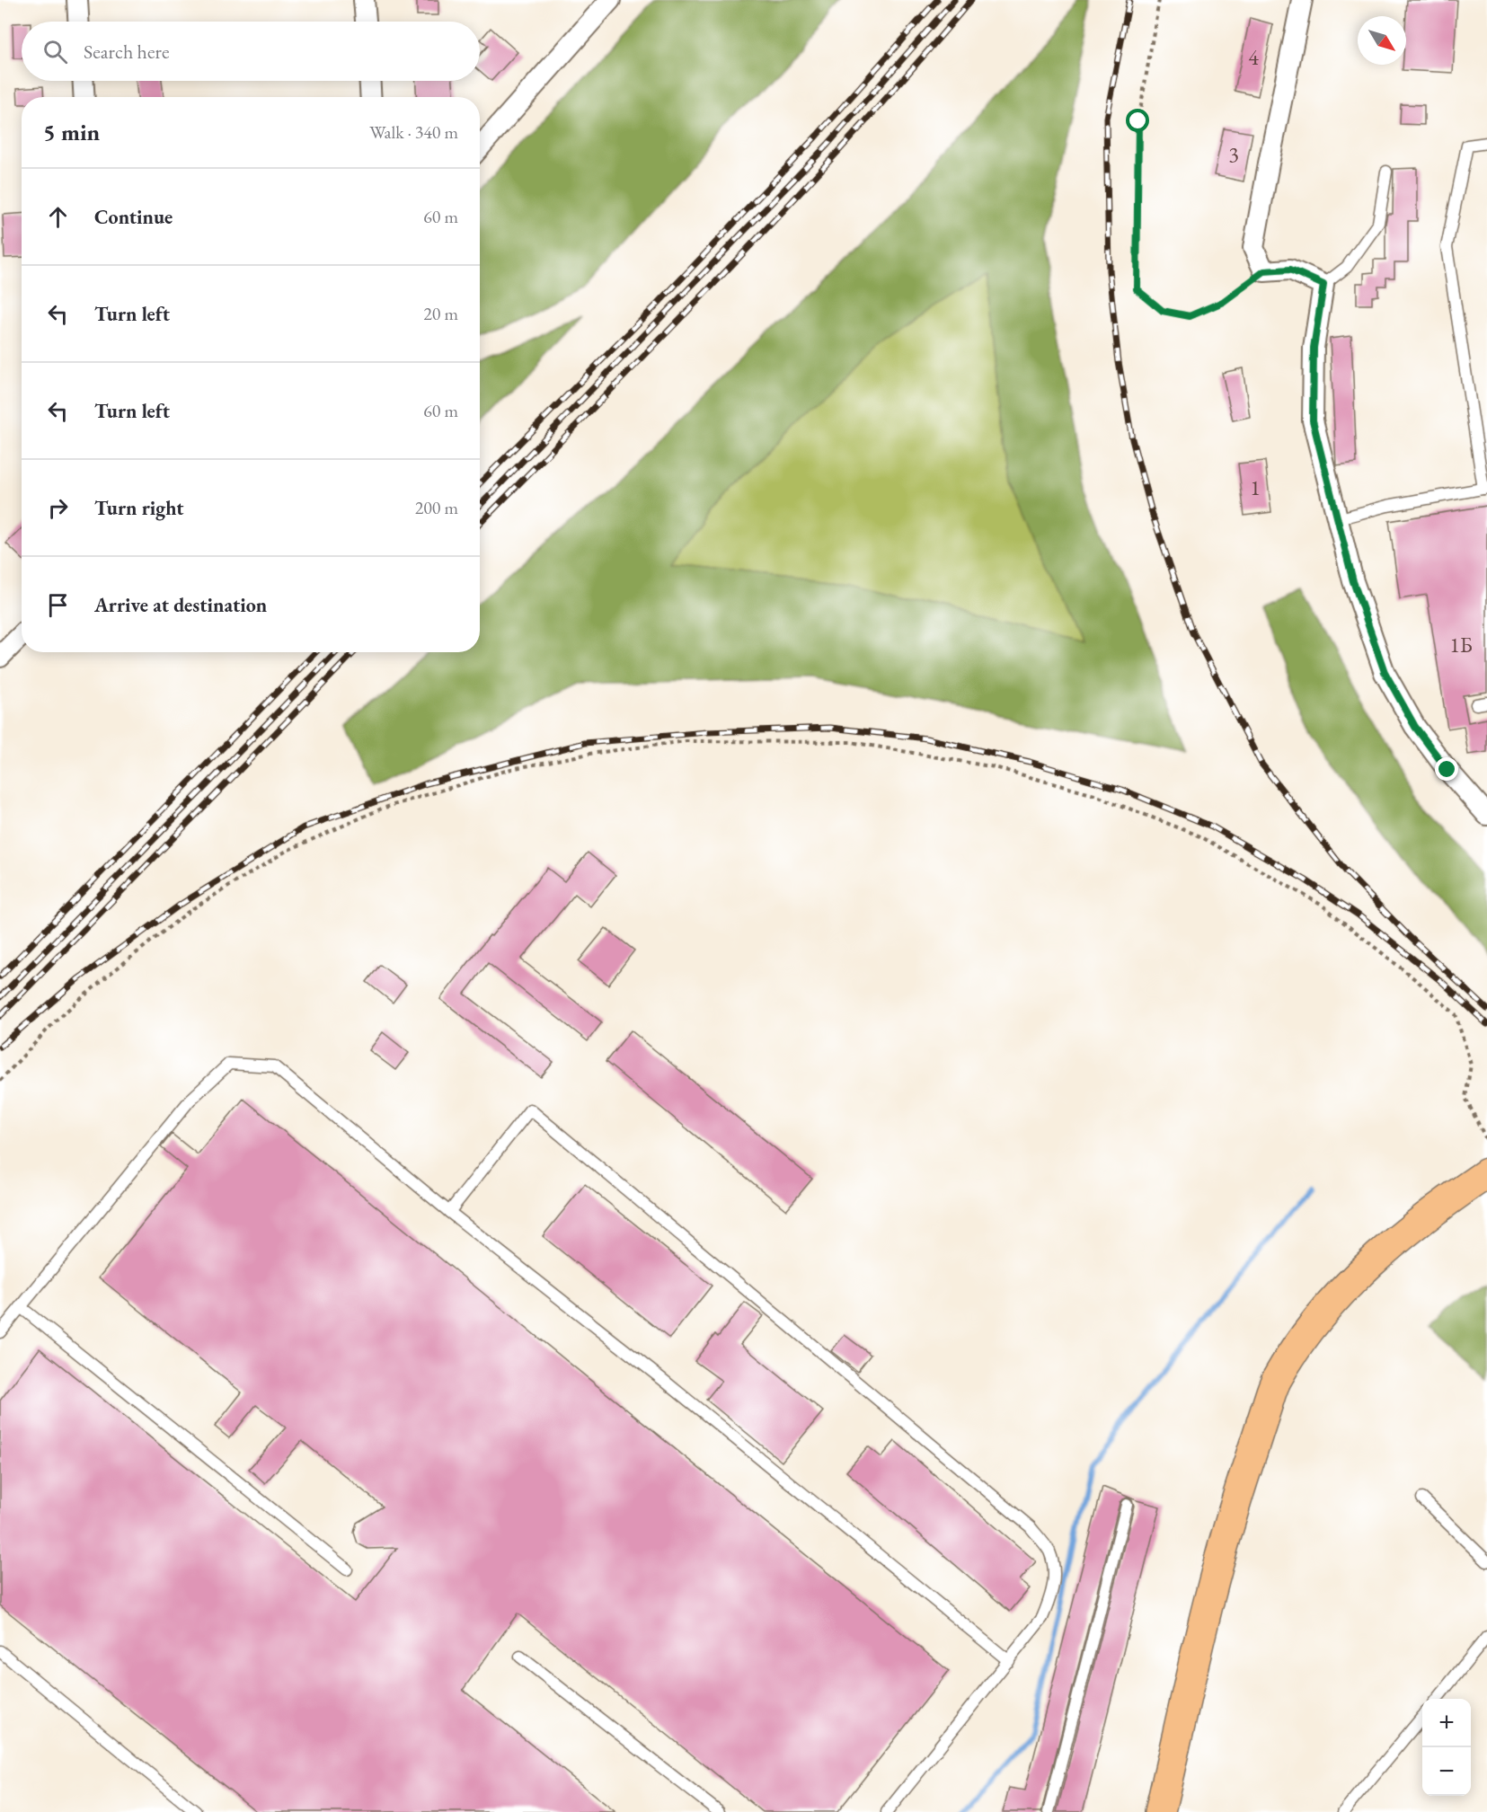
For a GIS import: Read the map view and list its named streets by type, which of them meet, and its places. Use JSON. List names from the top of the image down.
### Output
{
  "house_numbers": [
    "4",
    "3",
    "1",
    "1Б"
  ],
  "north": "bottom right",
  "page": {
    "search": "Search here",
    "heading": ["5 min", "Walk · 340 m"],
    "list": [
      ["Continue", "60 m"],
      ["Turn left", "20 m"],
      ["Turn left", "60 m"],
      ["Turn right", "200 m"],
      "Arrive at destination"
    ],
    "map_buttons": ["+", "−"]
  }
}
